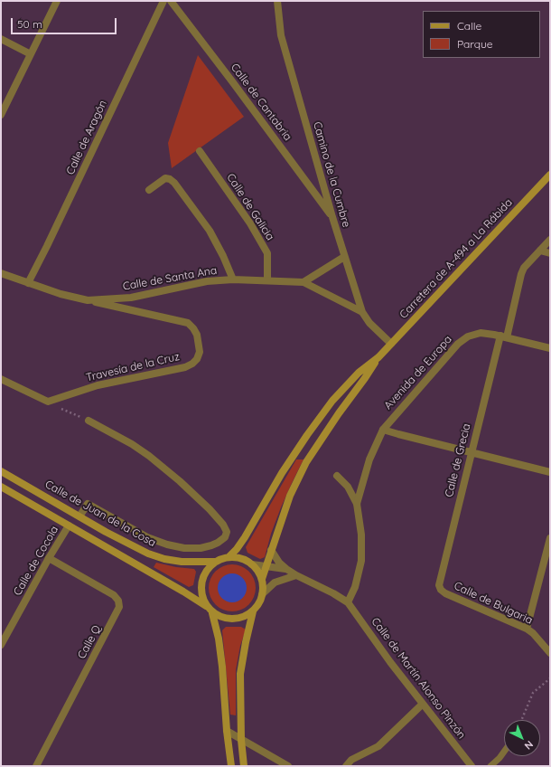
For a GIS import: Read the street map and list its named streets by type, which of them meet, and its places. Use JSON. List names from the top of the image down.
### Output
{
  "streets": {
    "main road": ["Carretera de A-494 a La Rábida", "Calle de Juan de la Cosa"],
    "street": [
      "Calle de Cantabria",
      "Calle de Aragón",
      "Camino de la Cumbre",
      "Calle de Galicia",
      "Calle de Santa Ana",
      "Travesía de la Cruz",
      "Avenida de Europa",
      "Calle de Grecia",
      "Calle de Cocola",
      "Calle de Bulgaria",
      "Calle Q",
      "Calle de Martín Alonso Pinzón"
    ]
  },
  "crossings": [
    ["Calle de Cantabria", "Camino de la Cumbre"],
    ["Calle de Aragón", "Calle de Santa Ana"],
    ["Camino de la Cumbre", "Carretera de A-494 a La Rábida"],
    ["Camino de la Cumbre", "Calle de Santa Ana"],
    ["Calle de Galicia", "Calle de Santa Ana"],
    ["Carretera de A-494 a La Rábida", "Calle de Juan de la Cosa"],
    ["Calle de Santa Ana", "Travesía de la Cruz"],
    ["Avenida de Europa", "Calle de Grecia"],
    ["Calle de Grecia", "Calle de Bulgaria"],
    ["Calle de Cocola", "Calle Q"]
  ],
  "legend": ["Calle", "Parque"],
  "scale_bar": "50 m",
  "north": "bottom right"
}
